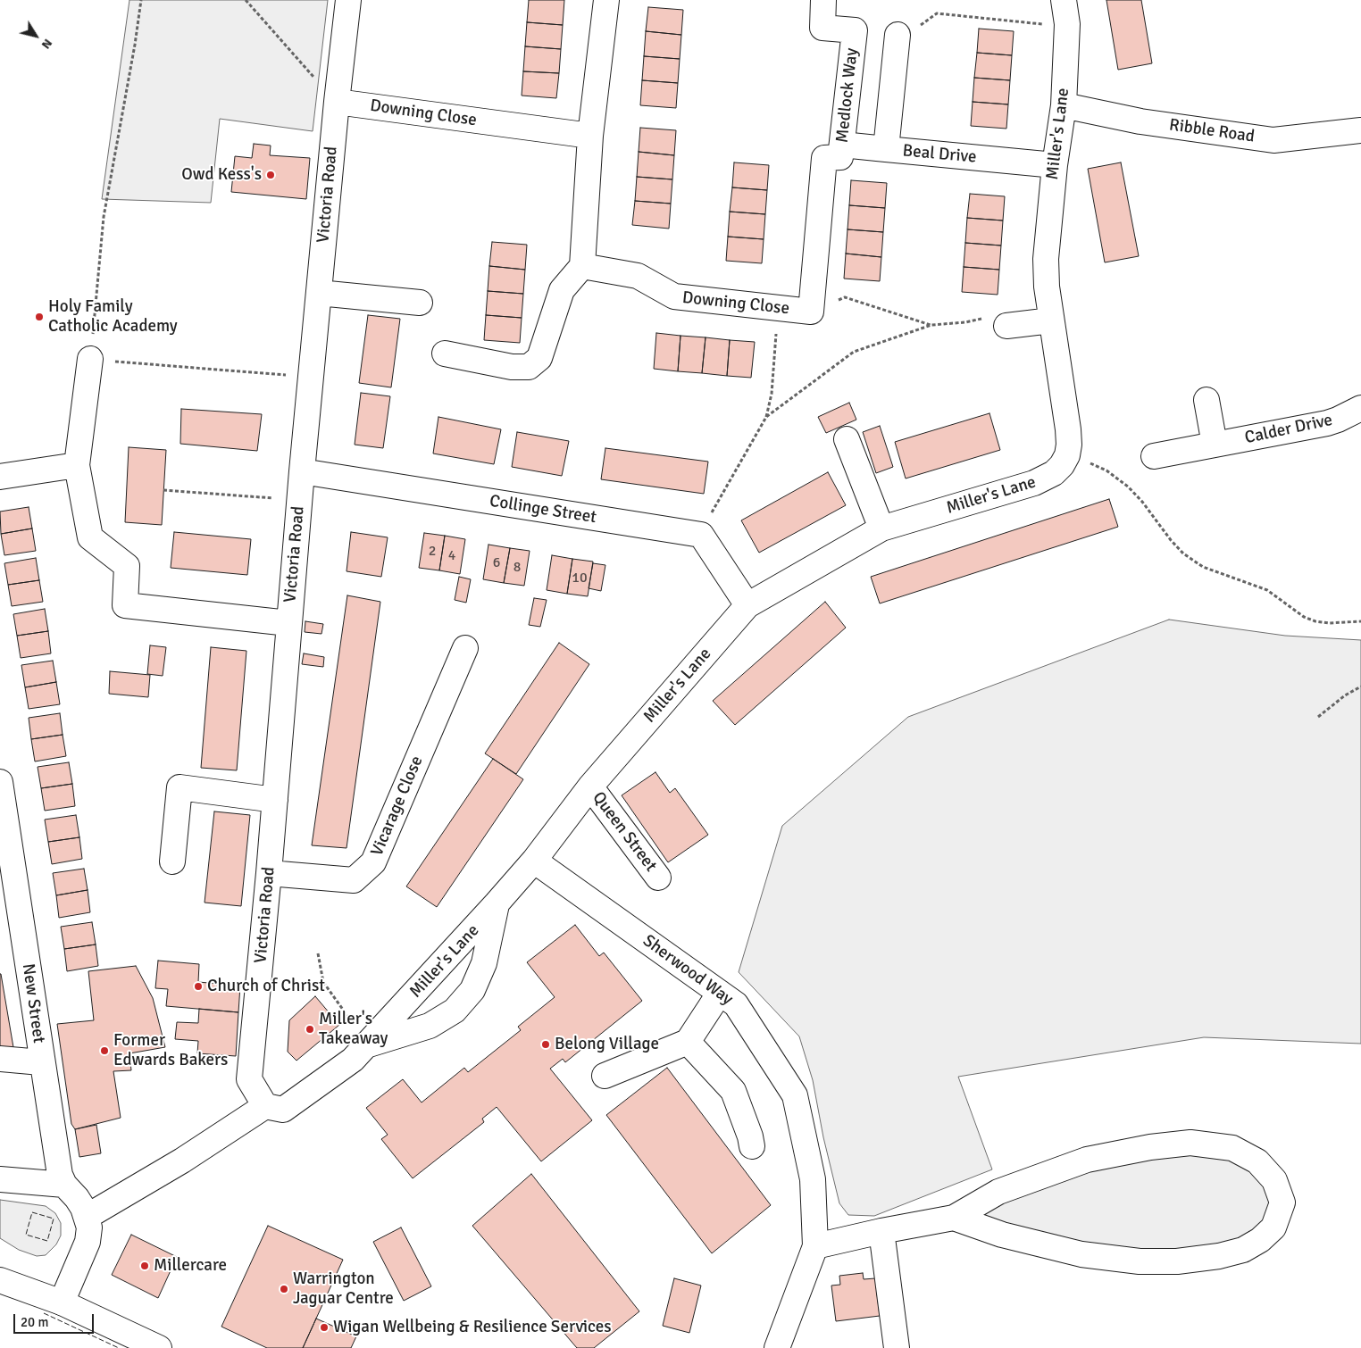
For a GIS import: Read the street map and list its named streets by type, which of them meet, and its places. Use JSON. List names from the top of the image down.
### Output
{
  "streets": {
    "street": [
      "Medlock Way",
      "Downing Close",
      "Ribble Road",
      "Miller's Lane",
      "Beal Drive",
      "Victoria Road",
      "Calder Drive",
      "Collinge Street",
      "Vicarage Close",
      "Queen Street",
      "Sherwood Way",
      "New Street"
    ]
  },
  "crossings": [
    ["Medlock Way", "Downing Close"],
    ["Downing Close", "Victoria Road"],
    ["Ribble Road", "Miller's Lane"],
    ["Miller's Lane", "Beal Drive"],
    ["Miller's Lane", "Victoria Road"],
    ["Miller's Lane", "Queen Street"],
    ["Miller's Lane", "Sherwood Way"],
    ["Victoria Road", "Collinge Street"],
    ["Victoria Road", "Vicarage Close"]
  ],
  "places": [
    "Owd Kess's",
    "Holy Family Catholic Academy",
    "Church of Christ",
    "Miller's Takeaway",
    "Belong Village",
    "Former Edwards Bakers",
    "Millercare",
    "Warrington Jaguar Centre",
    "Wigan Wellbeing & Resilience Services"
  ],
  "house_numbers": [
    "2",
    "4",
    "6",
    "8",
    "10"
  ],
  "scale_bar": "20 m",
  "north": "bottom right"
}
